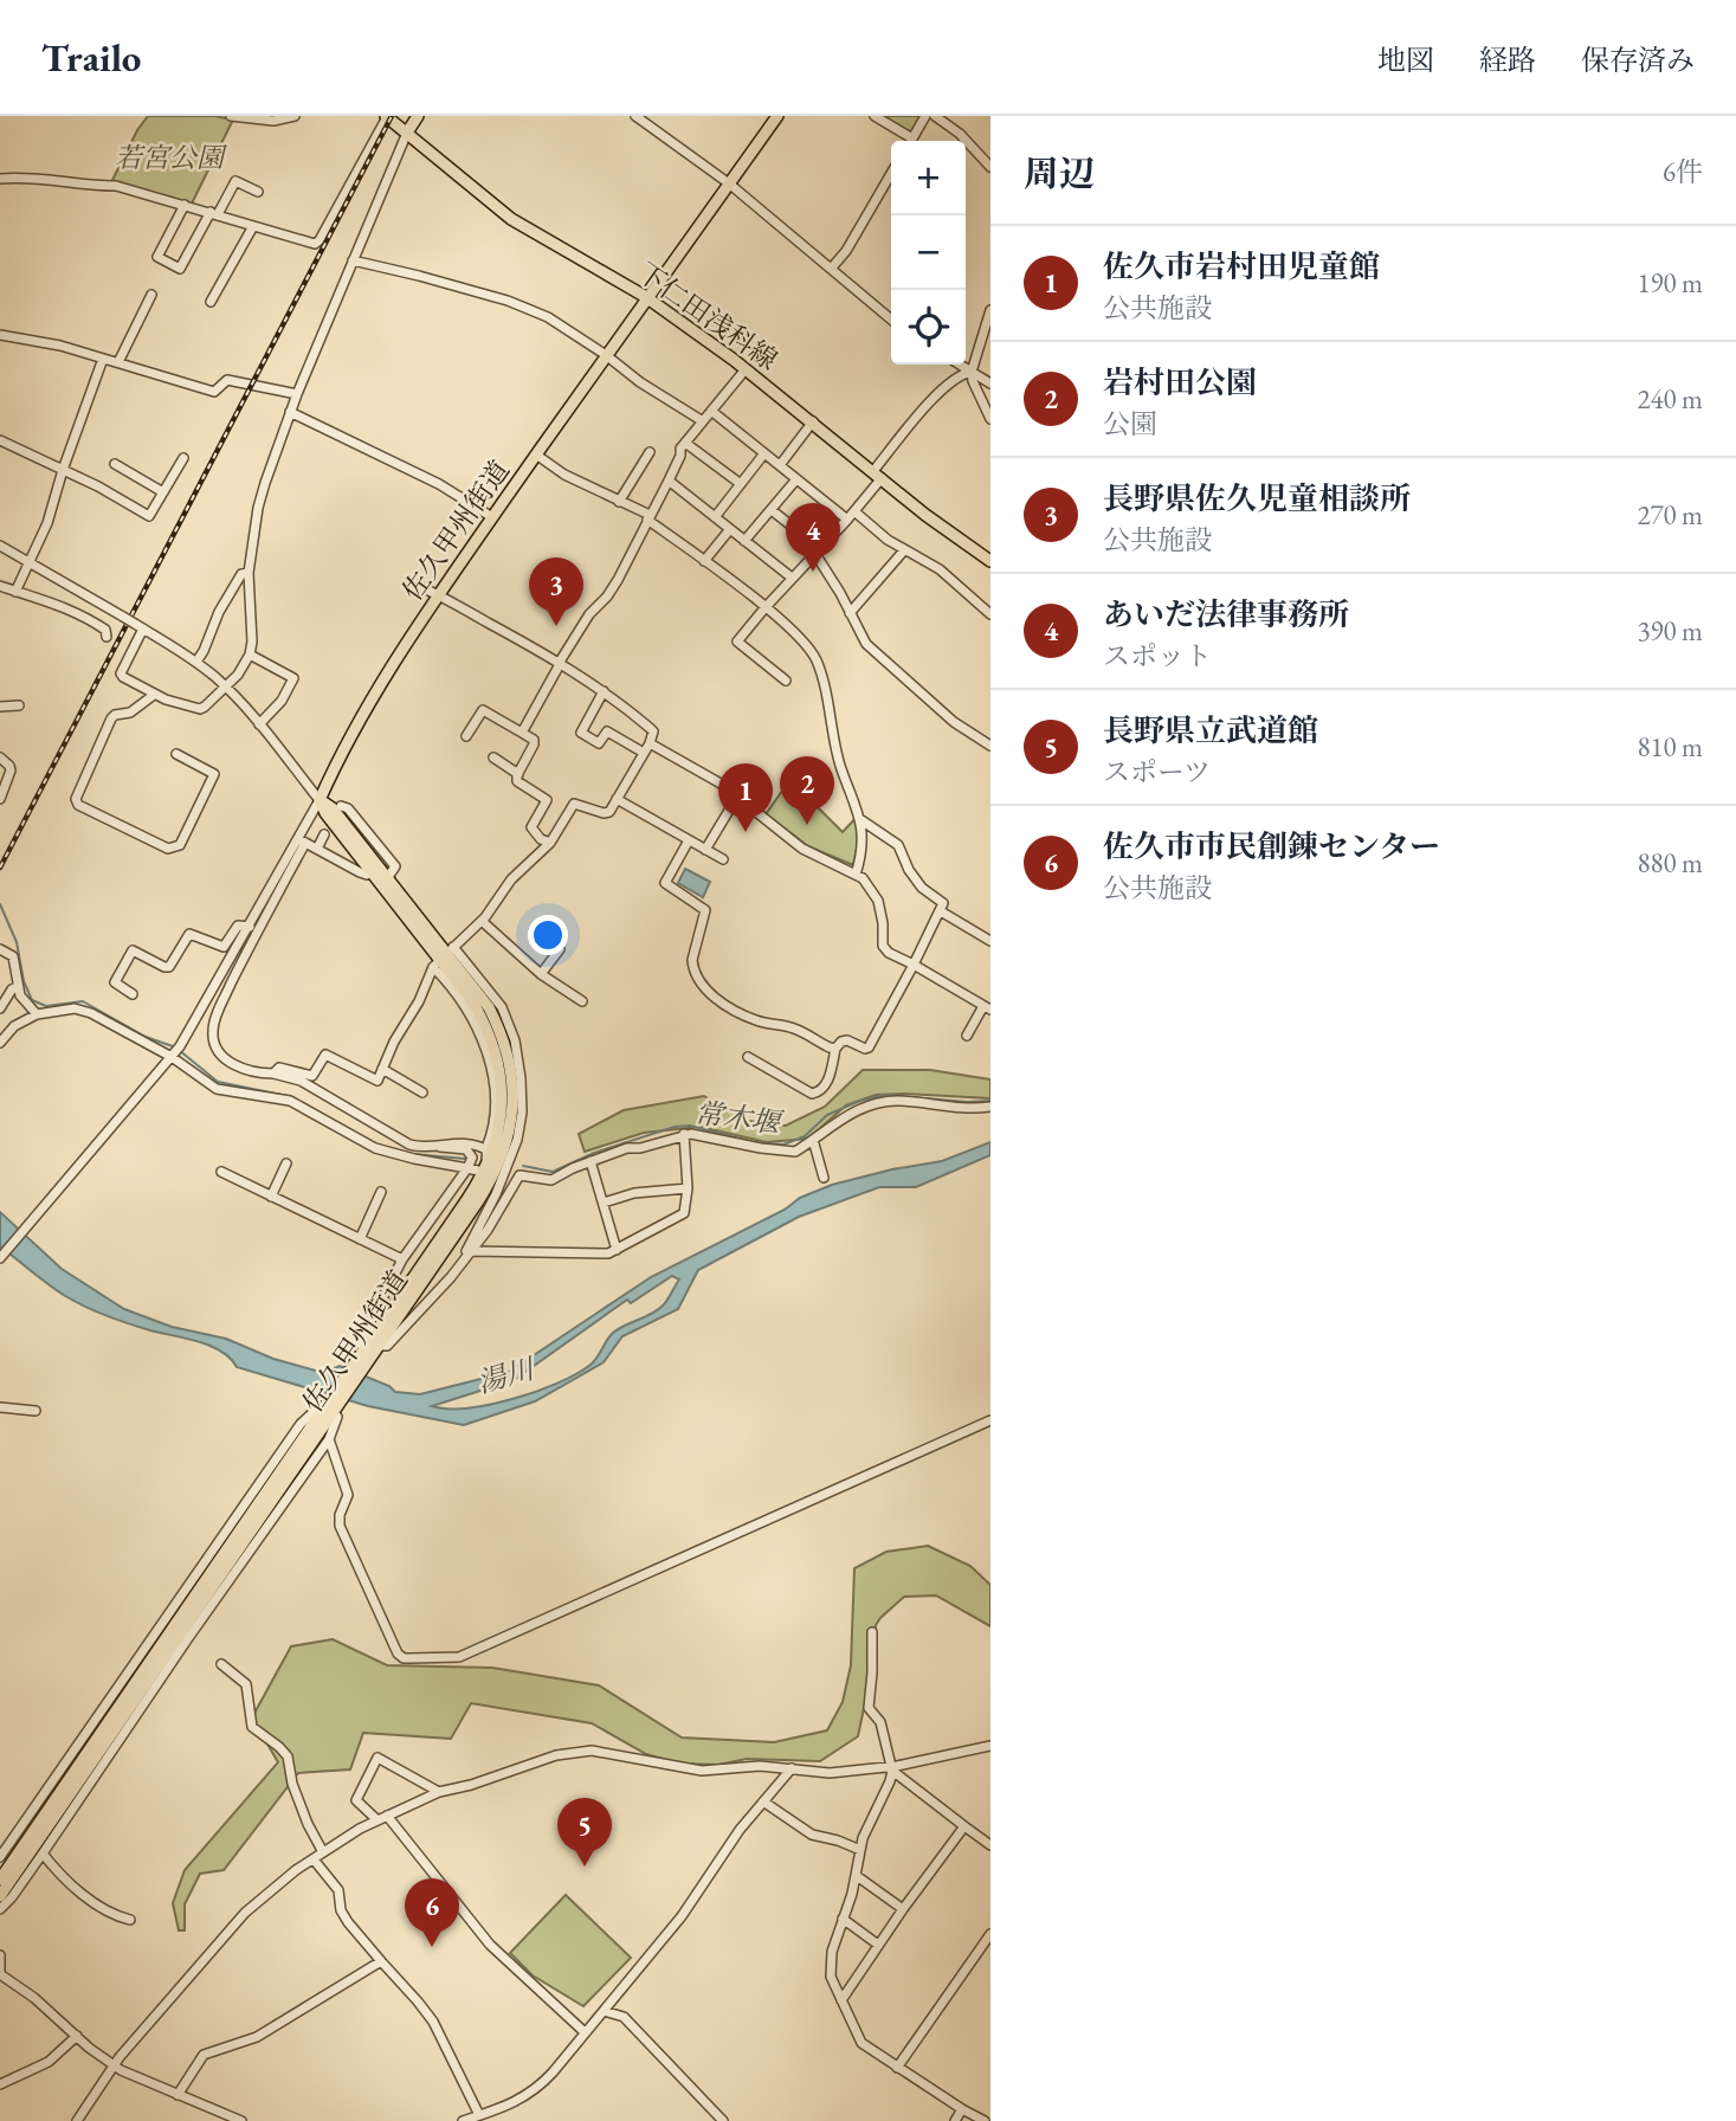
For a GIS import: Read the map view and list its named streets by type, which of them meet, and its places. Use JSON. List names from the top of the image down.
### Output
{
  "streets": {
    "main road": ["下仁田浅科線", "佐久甲州街道"]
  },
  "crossings": [
    ["下仁田浅科線", "佐久甲州街道"]
  ],
  "water": ["常木堰", "湯川"],
  "parks": ["若宮公園"],
  "page": {
    "header": "Trailo",
    "nav": ["地図", "経路", "保存済み"],
    "heading": ["周辺", "6件"],
    "map_buttons": ["+", "−"],
    "list": [
      {
        "mark": "1",
        "name": "佐久市岩村田児童館",
        "note": "公共施設",
        "value": "190 m"
      },
      {
        "mark": "2",
        "name": "岩村田公園",
        "note": "公園",
        "value": "240 m"
      },
      {
        "mark": "3",
        "name": "長野県佐久児童相談所",
        "note": "公共施設",
        "value": "270 m"
      },
      {
        "mark": "4",
        "name": "あいだ法律事務所",
        "note": "スポット",
        "value": "390 m"
      },
      {
        "mark": "5",
        "name": "長野県立武道館",
        "note": "スポーツ",
        "value": "810 m"
      },
      {
        "mark": "6",
        "name": "佐久市市民創錬センター",
        "note": "公共施設",
        "value": "880 m"
      }
    ],
    "pins": [
      "4",
      "3",
      "2",
      "1",
      "5",
      "6"
    ]
  }
}
